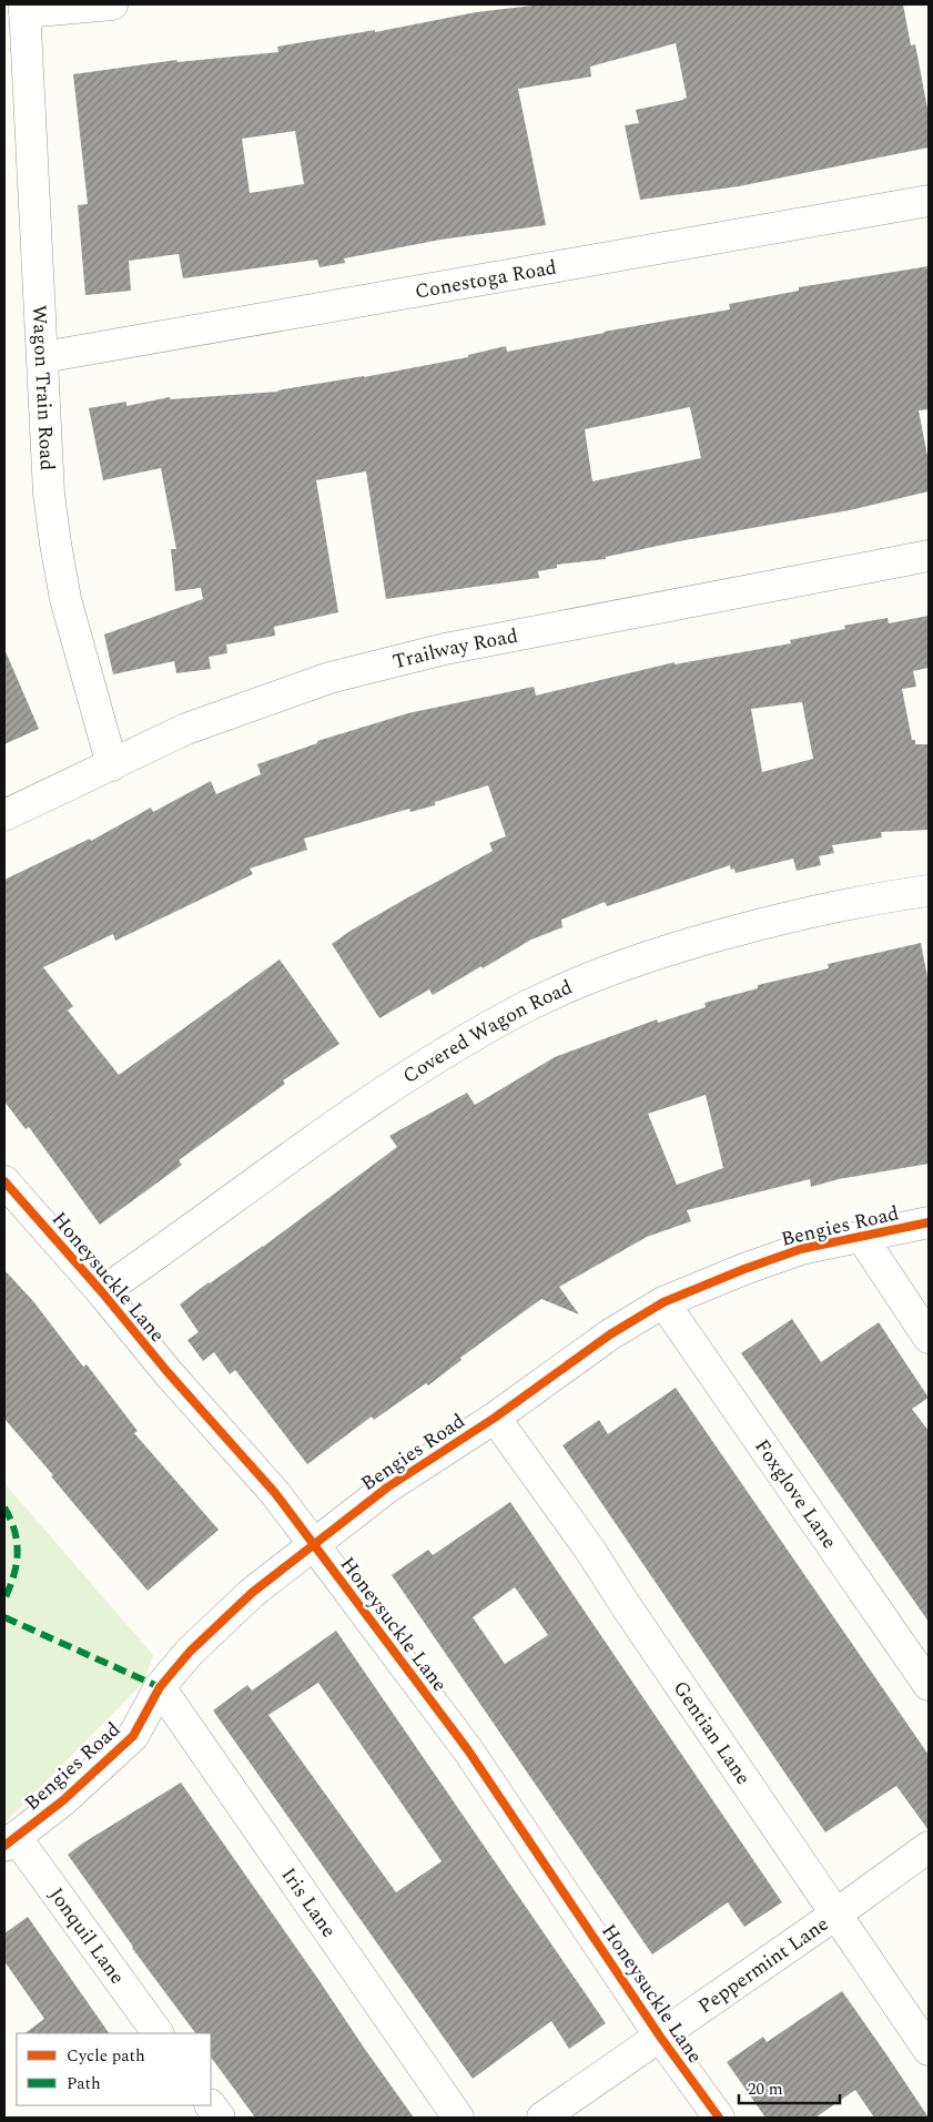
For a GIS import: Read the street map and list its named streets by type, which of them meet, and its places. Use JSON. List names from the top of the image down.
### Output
{
  "streets": {
    "street": [
      "Conestoga Road",
      "Wagon Train Road",
      "Trailway Road",
      "Covered Wagon Road",
      "Bengies Road",
      "Honeysuckle Lane",
      "Foxglove Lane",
      "Gentian Lane",
      "Iris Lane",
      "Jonquil Lane",
      "Peppermint Lane"
    ]
  },
  "crossings": [
    ["Conestoga Road", "Wagon Train Road"],
    ["Wagon Train Road", "Trailway Road"],
    ["Covered Wagon Road", "Honeysuckle Lane"],
    ["Bengies Road", "Honeysuckle Lane"],
    ["Bengies Road", "Foxglove Lane"],
    ["Bengies Road", "Gentian Lane"],
    ["Bengies Road", "Iris Lane"],
    ["Bengies Road", "Jonquil Lane"],
    ["Honeysuckle Lane", "Peppermint Lane"],
    ["Gentian Lane", "Peppermint Lane"]
  ],
  "legend": ["Cycle path", "Path"],
  "scale_bar": "20 m"
}
